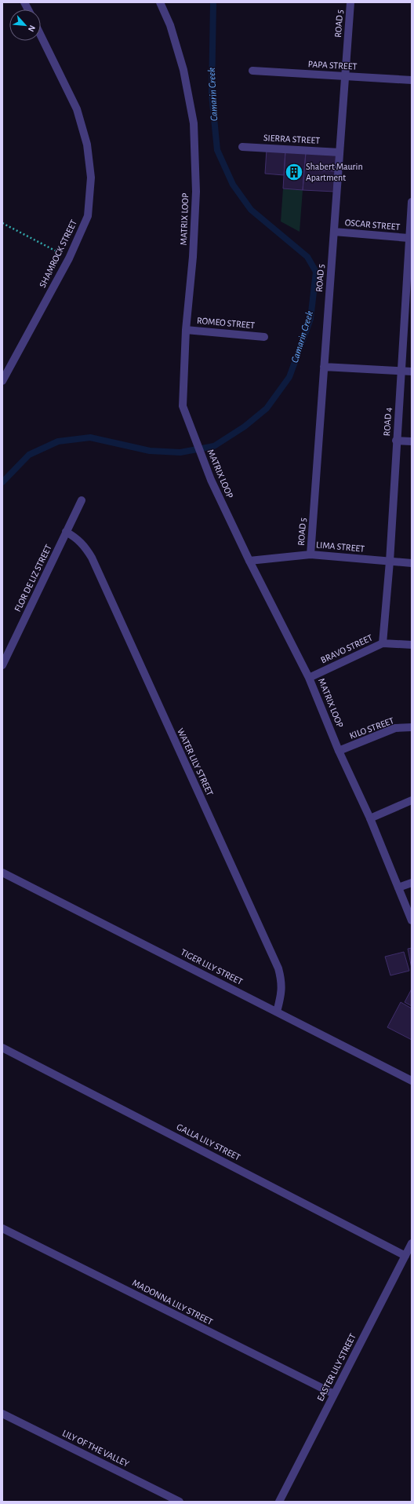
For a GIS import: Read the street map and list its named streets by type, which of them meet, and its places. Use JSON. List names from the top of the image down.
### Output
{
  "streets": {
    "street": [
      "ROAD 5",
      "PAPA STREET",
      "SIERRA STREET",
      "MATRIX LOOP",
      "OSCAR STREET",
      "SHAMROCK STREET",
      "ROMEO STREET",
      "ROAD 4",
      "LIMA STREET",
      "FLOR DE LIZ STREET",
      "BRAVO STREET",
      "KILO STREET",
      "WATER LILY STREET",
      "TIGER LILY STREET",
      "GALLA LILY STREET",
      "MADONNA LILY STREET",
      "EASTER LILY STREET",
      "LILY OF THE VALLEY"
    ]
  },
  "crossings": [
    ["ROAD 5", "PAPA STREET"],
    ["ROAD 5", "SIERRA STREET"],
    ["ROAD 5", "OSCAR STREET"],
    ["ROAD 5", "LIMA STREET"],
    ["MATRIX LOOP", "ROMEO STREET"],
    ["MATRIX LOOP", "LIMA STREET"],
    ["MATRIX LOOP", "BRAVO STREET"],
    ["MATRIX LOOP", "KILO STREET"],
    ["OSCAR STREET", "ROAD 4"],
    ["ROAD 4", "LIMA STREET"],
    ["ROAD 4", "BRAVO STREET"],
    ["FLOR DE LIZ STREET", "WATER LILY STREET"],
    ["WATER LILY STREET", "TIGER LILY STREET"],
    ["GALLA LILY STREET", "EASTER LILY STREET"],
    ["MADONNA LILY STREET", "EASTER LILY STREET"]
  ],
  "water": ["Camarin Creek"],
  "places": {
    "building": ["Shabert Maurin Apartment"]
  },
  "north": "bottom right"
}
